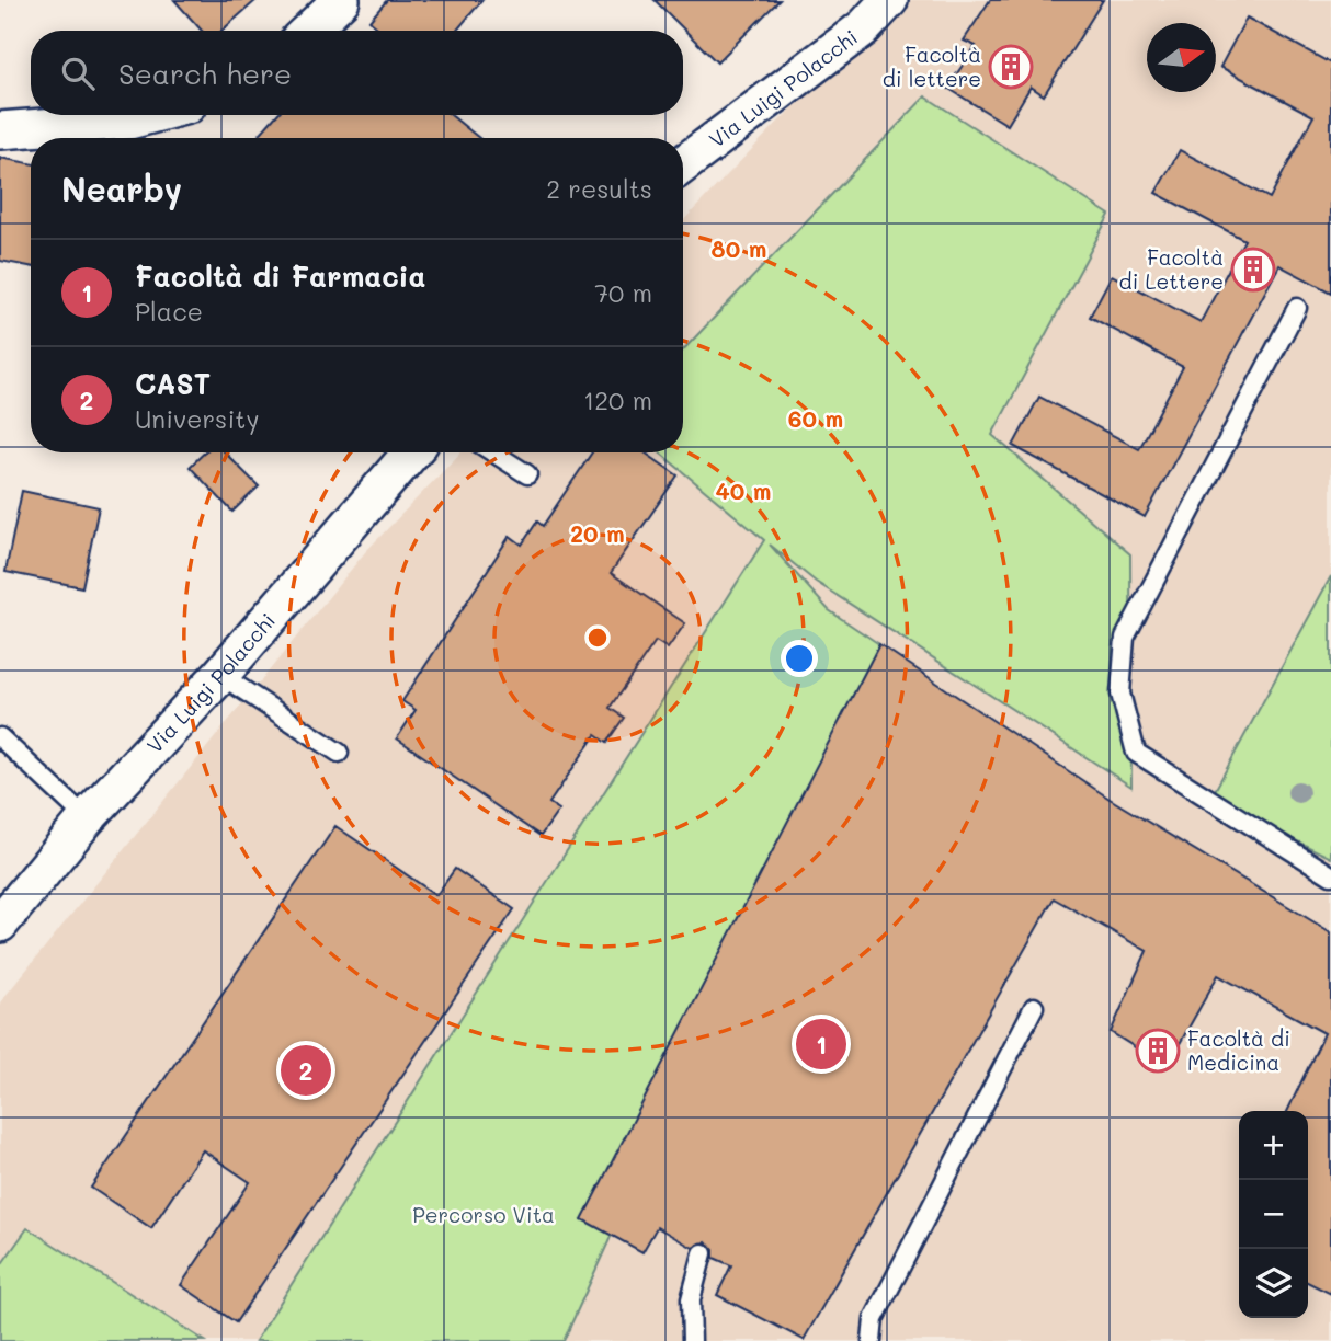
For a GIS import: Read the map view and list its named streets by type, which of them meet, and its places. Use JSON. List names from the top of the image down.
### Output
{
  "streets": {
    "street": ["Via Luigi Polacchi"]
  },
  "parks": ["Percorso Vita"],
  "places": {
    "building": ["Facoltà di lettere", "Facoltà di Lettere", "Facoltà di Medicina"]
  },
  "north": "right",
  "page": {
    "search": "Search here",
    "heading": ["Nearby", "2 results"],
    "list": [
      {
        "mark": "1",
        "name": "Facoltà di Farmacia",
        "note": "Place",
        "value": "70 m"
      },
      {
        "mark": "2",
        "name": "CAST",
        "note": "University",
        "value": "120 m"
      }
    ],
    "pins": ["1", "2"],
    "map_buttons": ["+", "−"]
  },
  "rings": [
    "80 m",
    "60 m",
    "40 m",
    "20 m"
  ]
}
